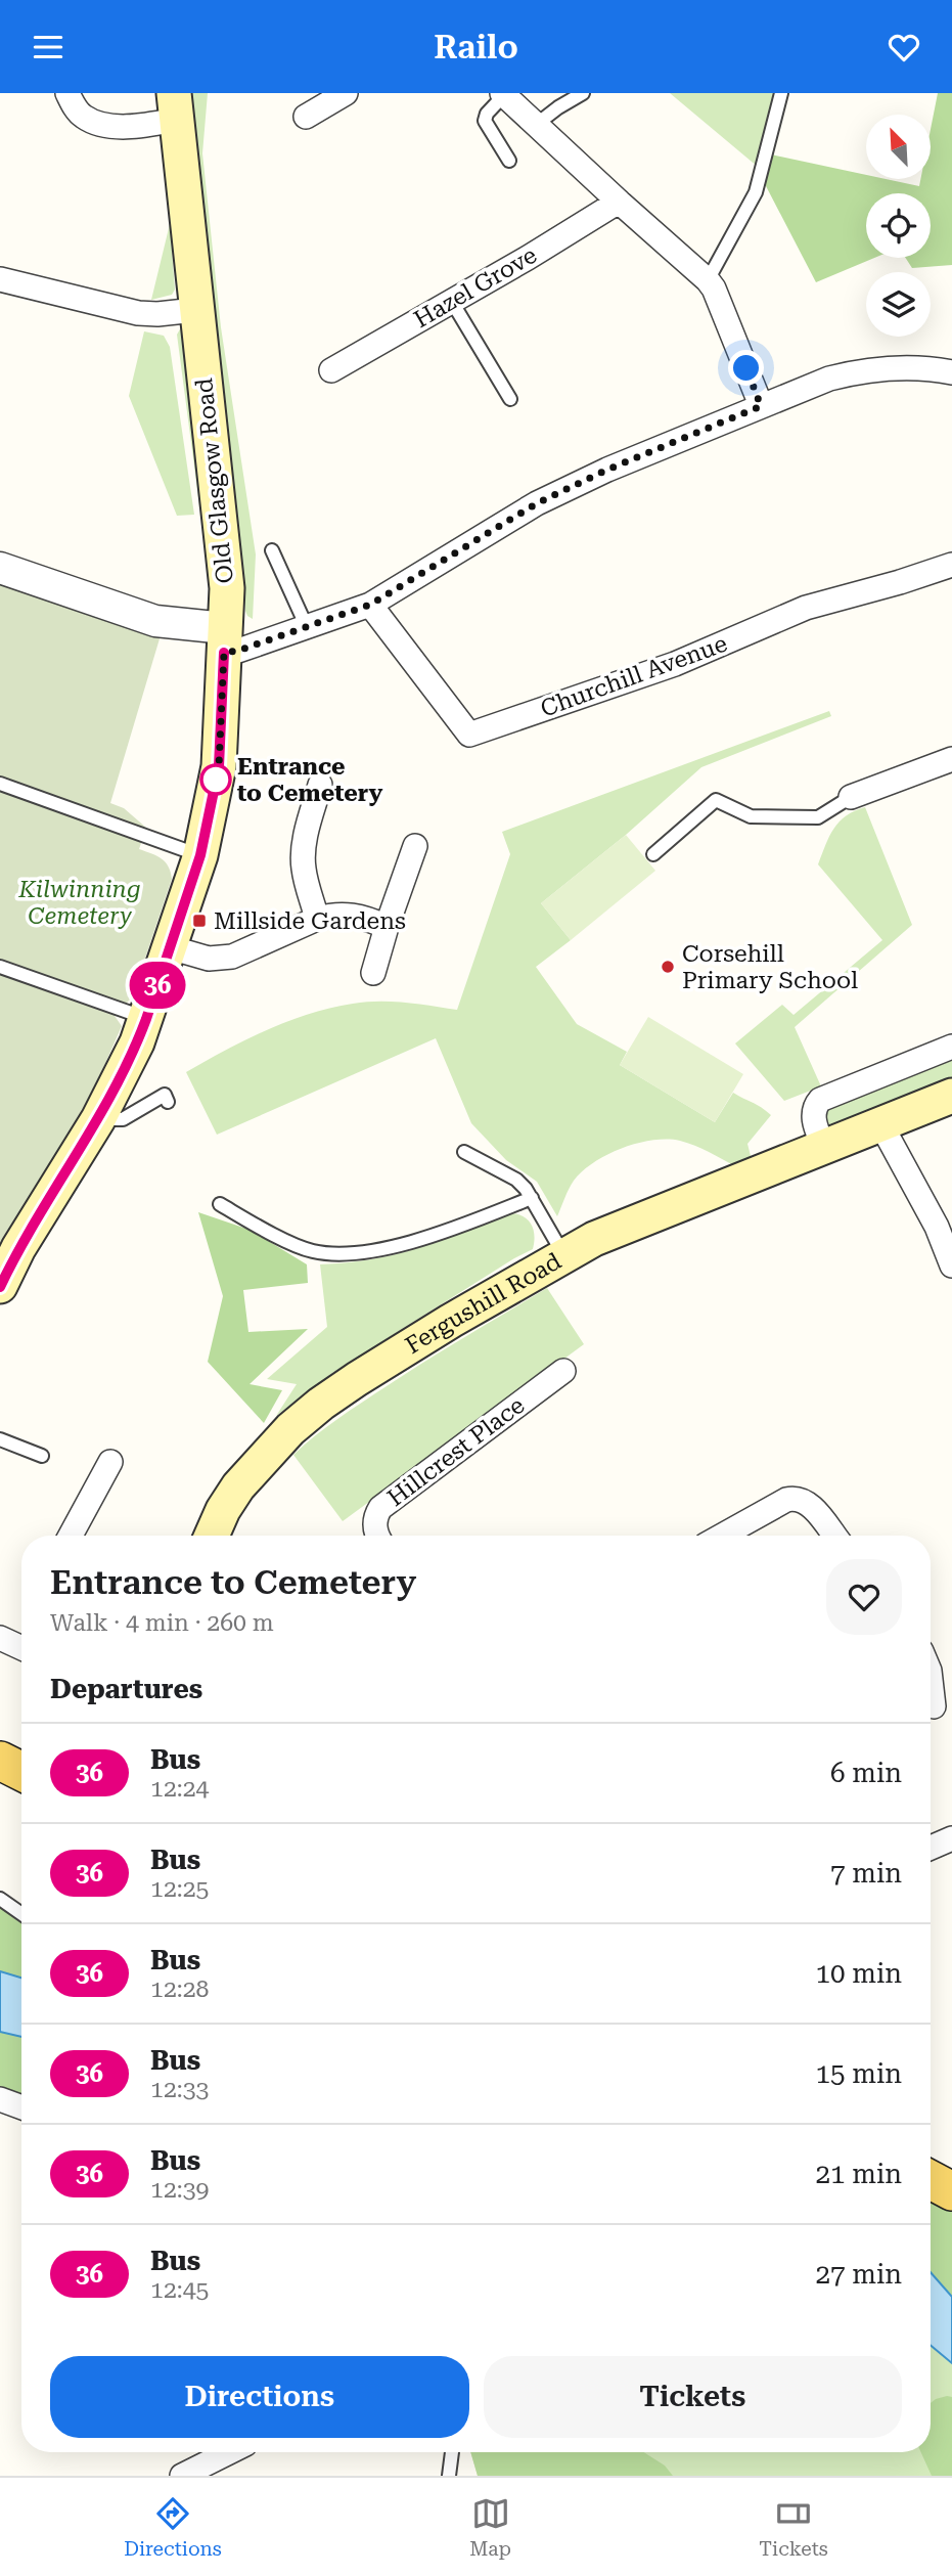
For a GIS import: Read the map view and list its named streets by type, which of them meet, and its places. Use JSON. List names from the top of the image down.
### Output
{
  "streets": {
    "main road": ["Old Glasgow Road", "Fergushill Road"],
    "street": ["Hazel Grove", "Churchill Avenue", "Hillcrest Place"]
  },
  "parks": ["Kilwinning Cemetery"],
  "places": {
    "other": ["Entrance to Cemetery", "Corsehill Primary School"],
    "transit": ["Millside Gardens"]
  },
  "lines": ["bus line 36"],
  "north": "top left",
  "page": {
    "header": "Railo",
    "on_map": "36",
    "heading": [
      ["Entrance to Cemetery", "Walk · 4 min · 260 m"],
      "Departures"
    ],
    "list": [
      {
        "mark": "36",
        "name": "Bus",
        "note": "12:24",
        "value": "6 min"
      },
      {
        "mark": "36",
        "name": "Bus",
        "note": "12:25",
        "value": "7 min"
      },
      {
        "mark": "36",
        "name": "Bus",
        "note": "12:28",
        "value": "10 min"
      },
      {
        "mark": "36",
        "name": "Bus",
        "note": "12:33",
        "value": "15 min"
      },
      {
        "mark": "36",
        "name": "Bus",
        "note": "12:39",
        "value": "21 min"
      },
      {
        "mark": "36",
        "name": "Bus",
        "note": "12:45",
        "value": "27 min"
      }
    ],
    "buttons": ["Directions", "Tickets"],
    "tabs": ["Directions", "Map", "Tickets"]
  }
}
